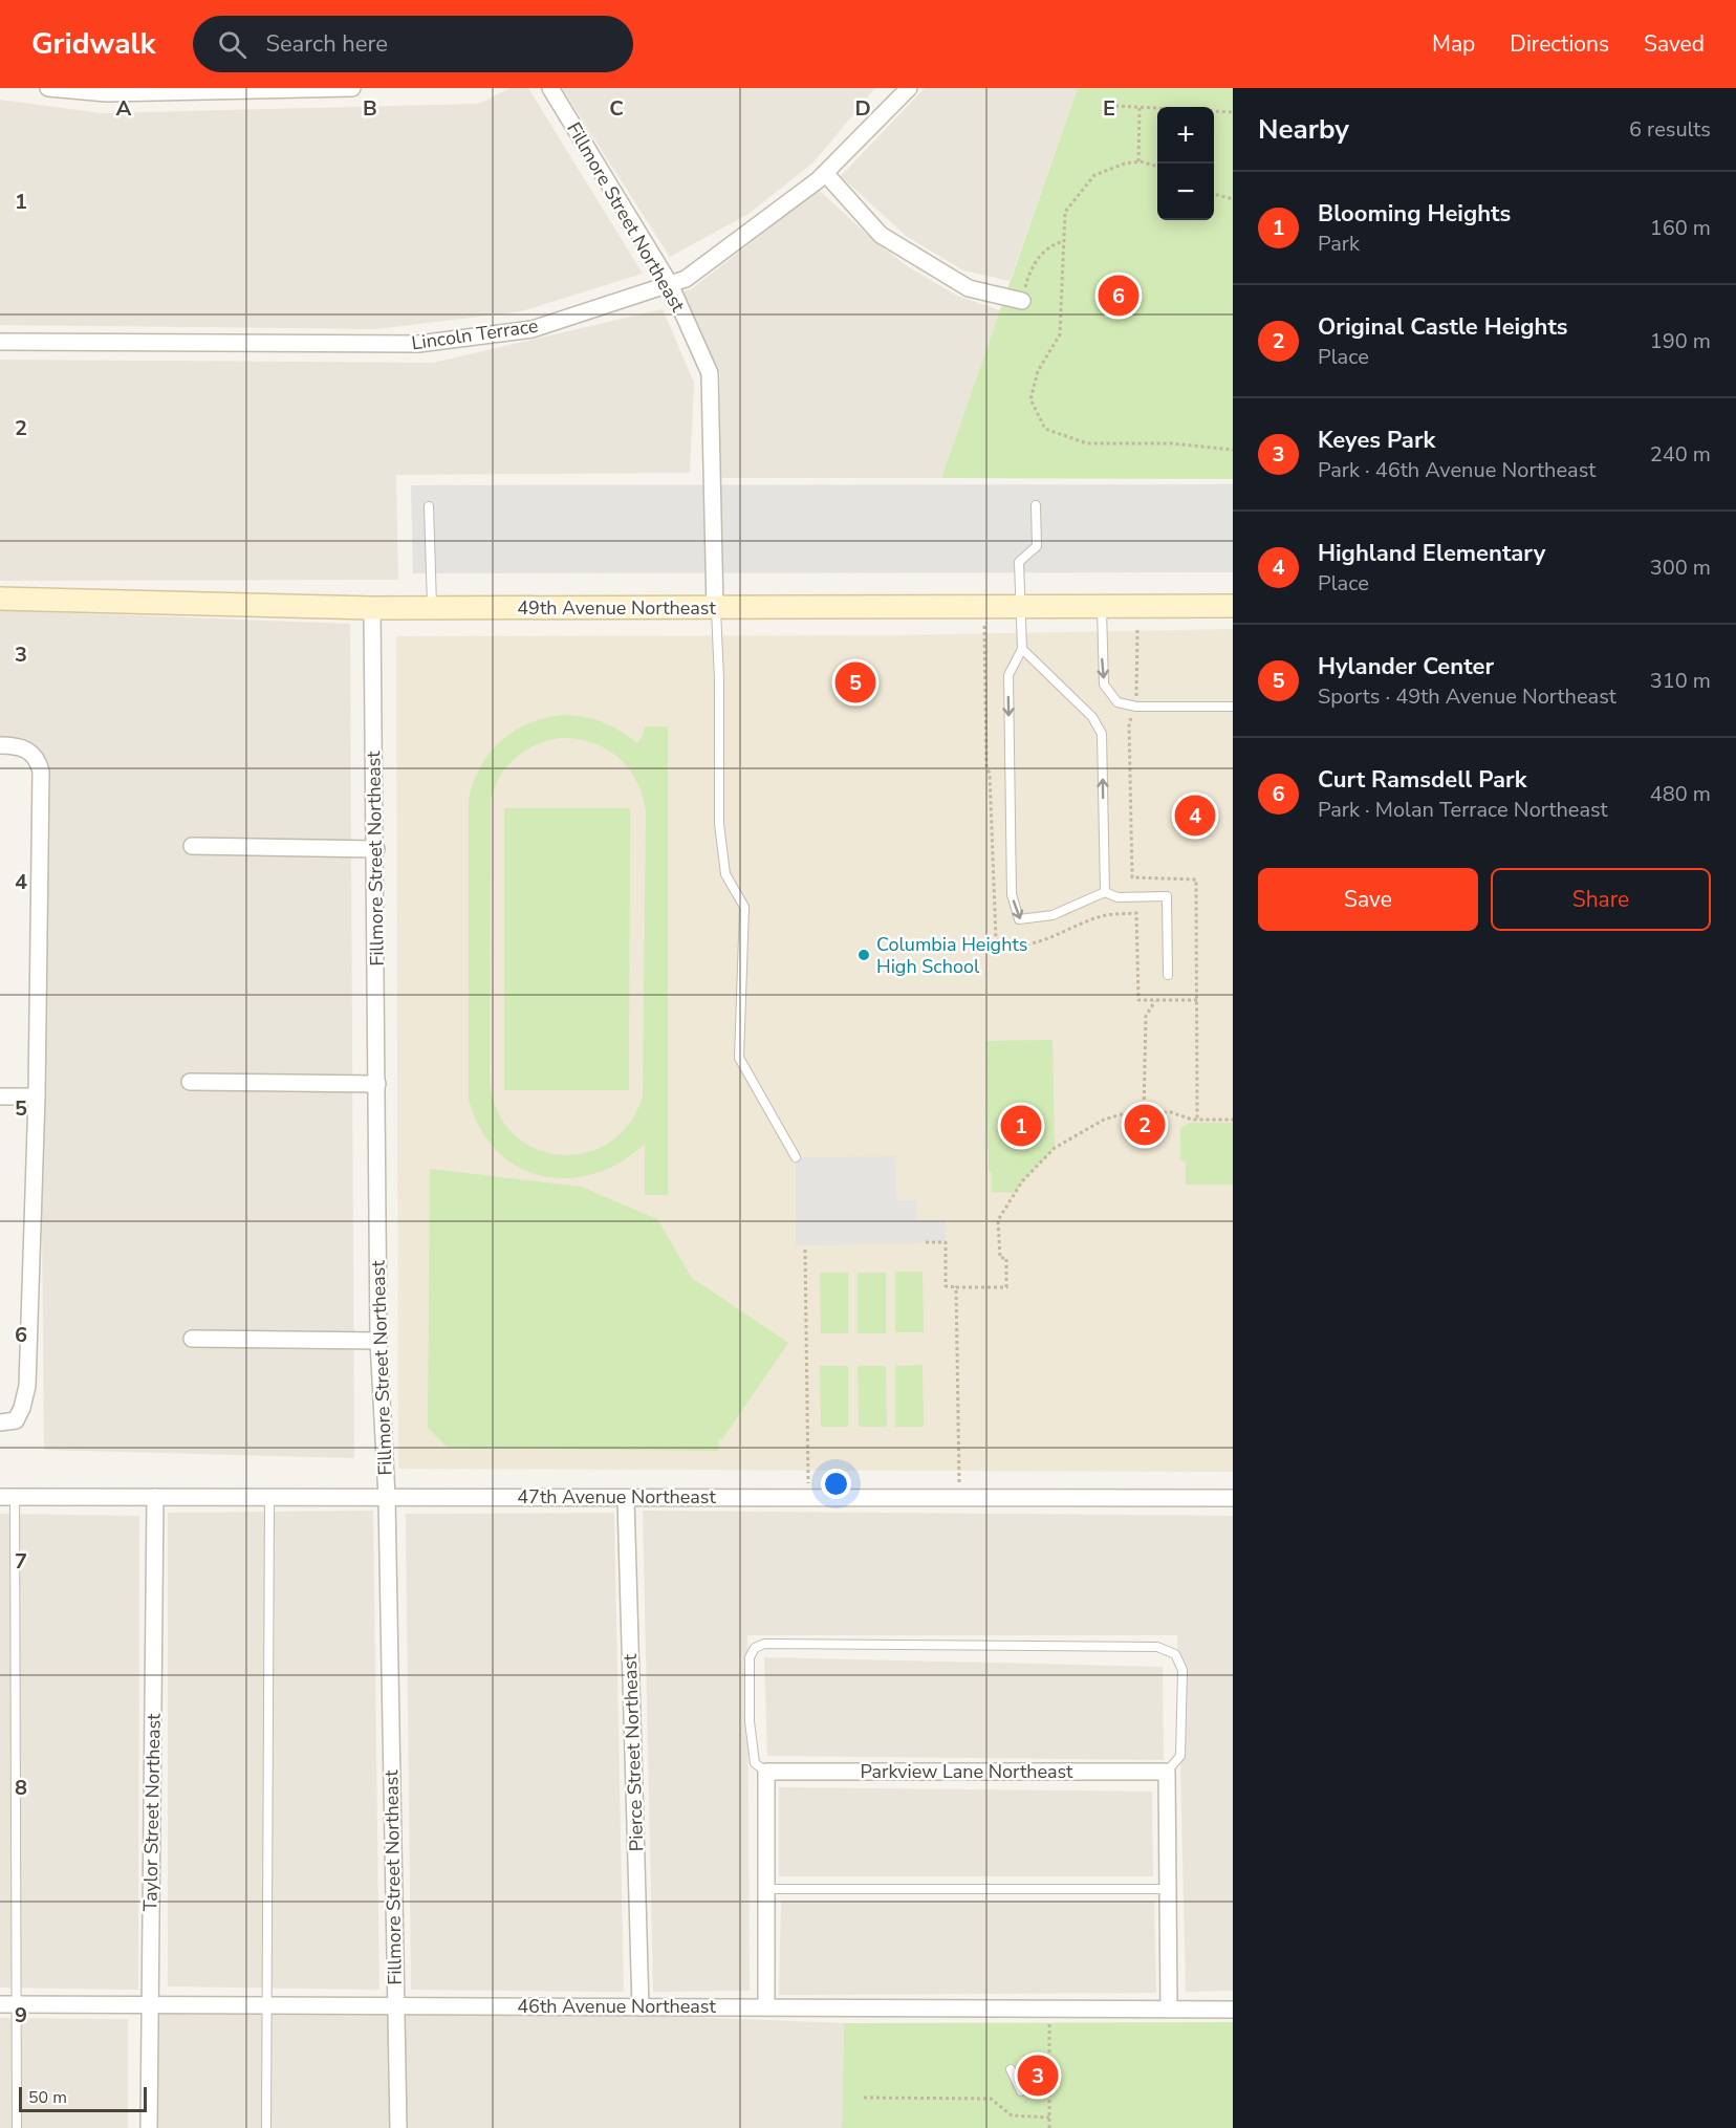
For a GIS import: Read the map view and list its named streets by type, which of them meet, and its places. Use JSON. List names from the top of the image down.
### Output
{
  "streets": {
    "street": [
      "Fillmore Street Northeast",
      "Lincoln Terrace",
      "49th Avenue Northeast",
      "47th Avenue Northeast",
      "Pierce Street Northeast",
      "Parkview Lane Northeast",
      "Taylor Street Northeast",
      "46th Avenue Northeast"
    ]
  },
  "crossings": [
    ["Fillmore Street Northeast", "Lincoln Terrace"],
    ["Fillmore Street Northeast", "49th Avenue Northeast"],
    ["Fillmore Street Northeast", "47th Avenue Northeast"],
    ["Fillmore Street Northeast", "46th Avenue Northeast"],
    ["47th Avenue Northeast", "Pierce Street Northeast"],
    ["47th Avenue Northeast", "Taylor Street Northeast"],
    ["Pierce Street Northeast", "46th Avenue Northeast"],
    ["Taylor Street Northeast", "46th Avenue Northeast"]
  ],
  "places": ["Columbia Heights High School"],
  "scale_bar": "50 m",
  "page": {
    "header": "Gridwalk",
    "search": "Search here",
    "nav": ["Map", "Directions", "Saved"],
    "heading": ["Nearby", "6 results"],
    "map_buttons": ["+", "−"],
    "list": [
      {
        "mark": "1",
        "name": "Blooming Heights",
        "note": "Park",
        "value": "160 m"
      },
      {
        "mark": "2",
        "name": "Original Castle Heights",
        "note": "Place",
        "value": "190 m"
      },
      {
        "mark": "3",
        "name": "Keyes Park",
        "note": "Park · 46th Avenue Northeast",
        "value": "240 m"
      },
      {
        "mark": "4",
        "name": "Highland Elementary",
        "note": "Place",
        "value": "300 m"
      },
      {
        "mark": "5",
        "name": "Hylander Center",
        "note": "Sports · 49th Avenue Northeast",
        "value": "310 m"
      },
      {
        "mark": "6",
        "name": "Curt Ramsdell Park",
        "note": "Park · Molan Terrace Northeast",
        "value": "480 m"
      }
    ],
    "pins": [
      "6",
      "5",
      "4",
      "2",
      "1",
      "3"
    ],
    "buttons": ["Save", "Share"],
    "scale": "50 m"
  },
  "grid": {
    "columns": [
      "A",
      "B",
      "C",
      "D",
      "E"
    ],
    "rows": [
      "1",
      "2",
      "3",
      "4",
      "5",
      "6",
      "7",
      "8",
      "9"
    ]
  }
}
